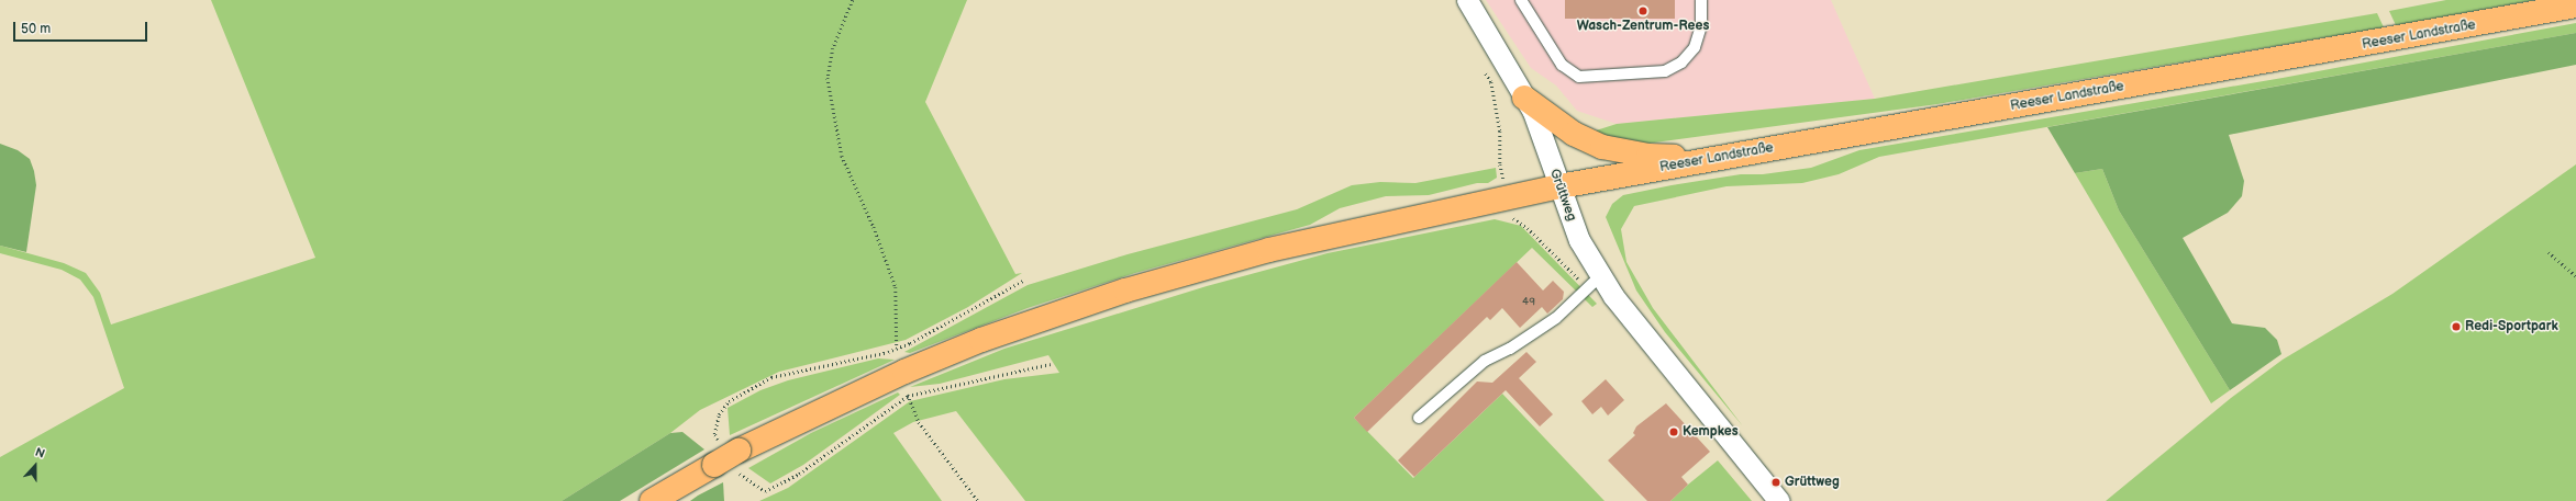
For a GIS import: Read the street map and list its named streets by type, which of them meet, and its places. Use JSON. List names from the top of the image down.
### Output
{
  "streets": {
    "main road": ["Reeser Landstraße"],
    "street": ["Grüttweg"]
  },
  "crossings": [
    ["Reeser Landstraße", "Grüttweg"]
  ],
  "places": [
    "Wasch-Zentrum-Rees",
    "Redi-Sportpark",
    "Kempkes",
    "Grüttweg"
  ],
  "house_numbers": ["49"],
  "scale_bar": "50 m",
  "north": "top"
}
